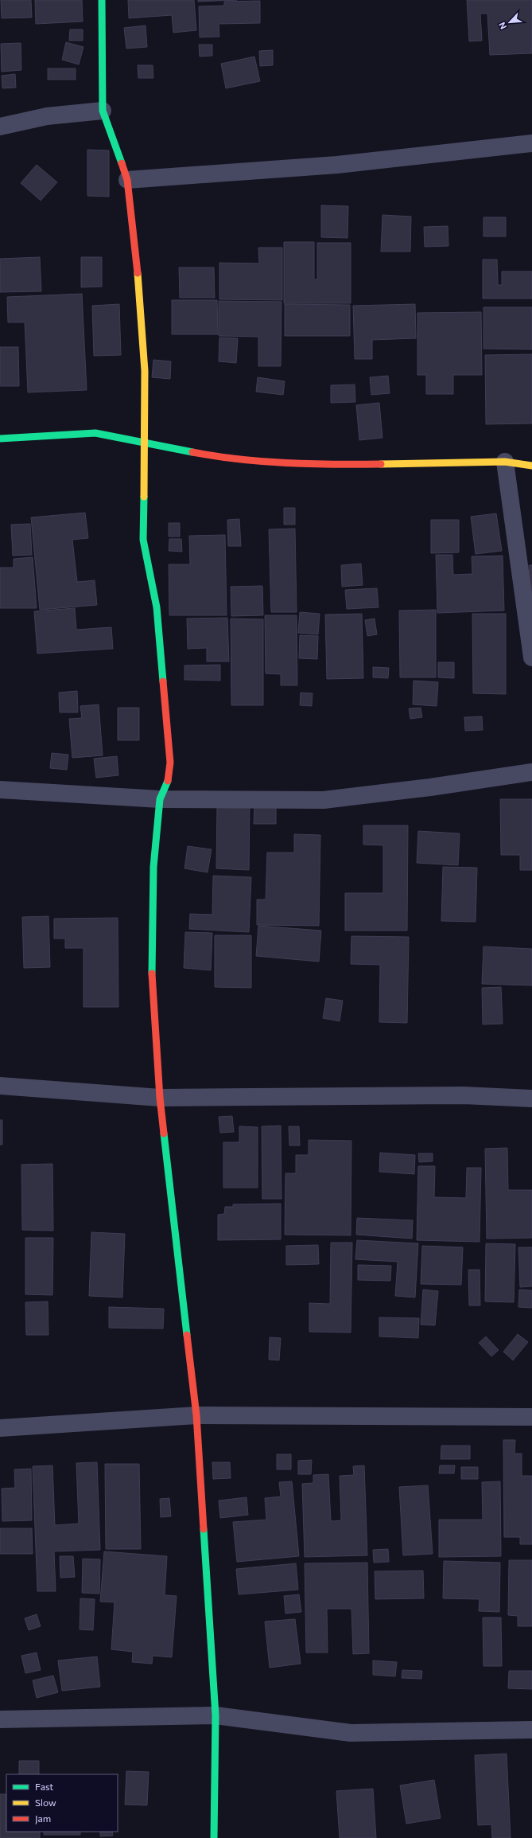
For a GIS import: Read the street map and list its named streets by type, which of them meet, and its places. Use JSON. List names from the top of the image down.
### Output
{
  "legend": ["Fast", "Slow", "Jam"],
  "north": "bottom left"
}
